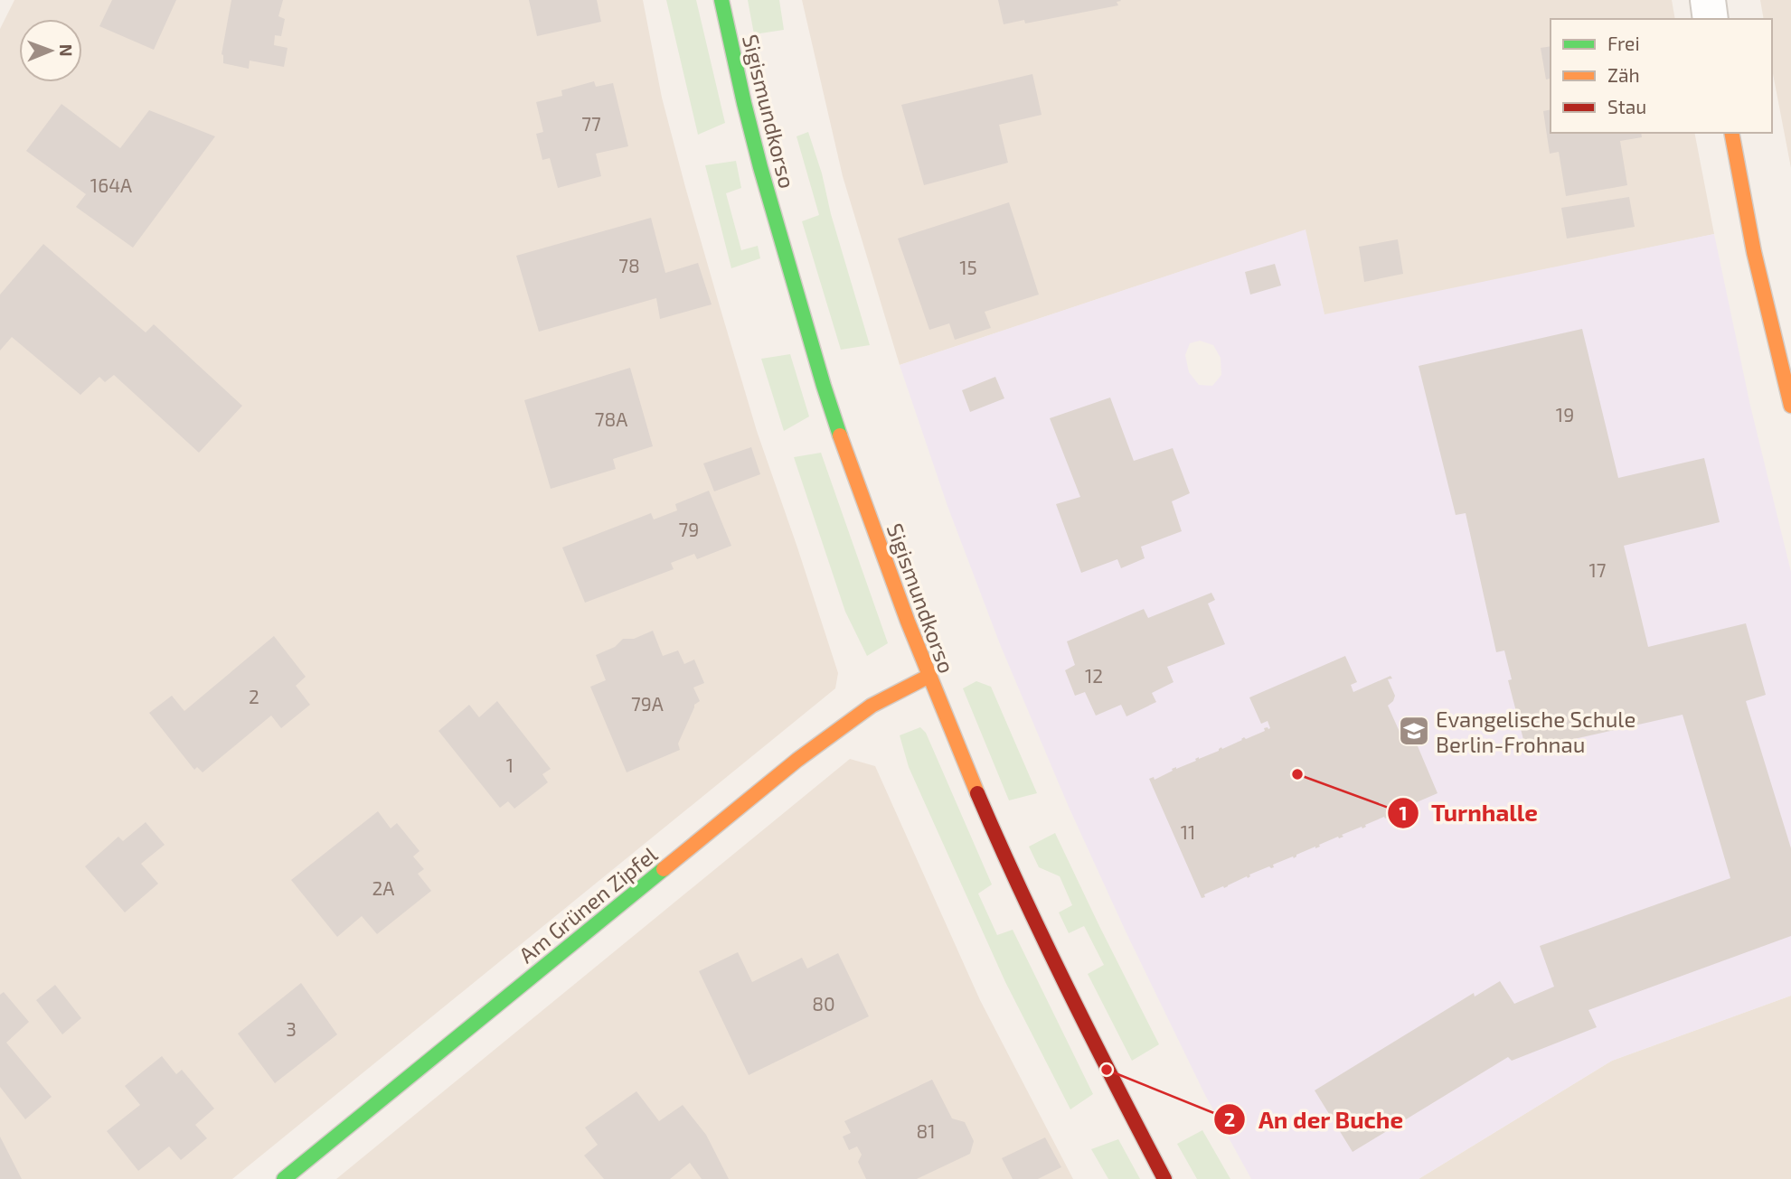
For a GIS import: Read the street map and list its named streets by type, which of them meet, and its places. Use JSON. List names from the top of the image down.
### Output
{
  "streets": {
    "street": ["Sigismundkorso", "Am Grünen Zipfel"]
  },
  "crossings": [
    ["Sigismundkorso", "Am Grünen Zipfel"]
  ],
  "places": {
    "school or university": ["Evangelische Schule Berlin-Frohnau"],
    "other": ["Turnhalle", "An der Buche"]
  },
  "house_numbers": [
    "77",
    "164A",
    "78",
    "15",
    "19",
    "78A",
    "79",
    "17",
    "12",
    "2",
    "79A",
    "1",
    "11",
    "2A",
    "80",
    "3",
    "81"
  ],
  "legend": ["Frei", "Zäh", "Stau"],
  "north": "right"
}
